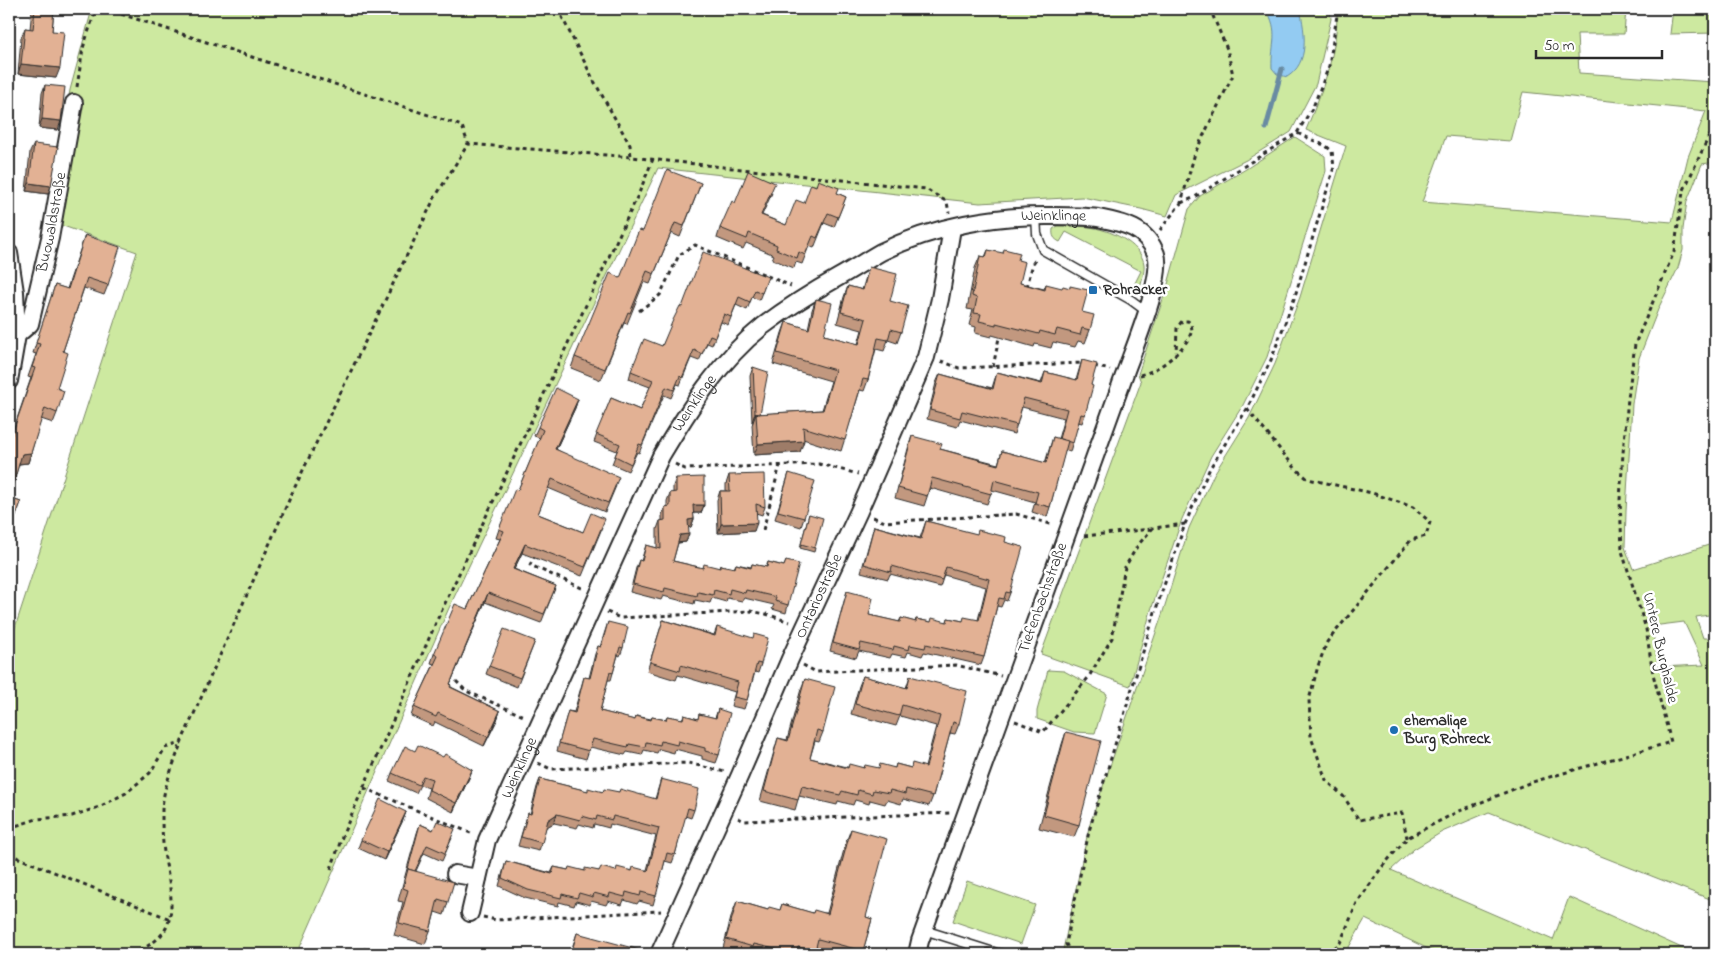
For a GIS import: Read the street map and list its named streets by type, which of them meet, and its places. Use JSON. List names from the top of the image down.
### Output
{
  "streets": {
    "street": [
      "Weinklinge",
      "Buowaldstraße",
      "Ontariostraße",
      "Tiefenbachstraße"
    ],
    "path": ["Untere Burghalde"]
  },
  "crossings": [
    ["Weinklinge", "Ontariostraße"],
    ["Weinklinge", "Tiefenbachstraße"]
  ],
  "places": {
    "transit": ["Rohracker"],
    "other": ["ehemalige Burg Rohreck"]
  },
  "scale_bar": "50 m"
}
